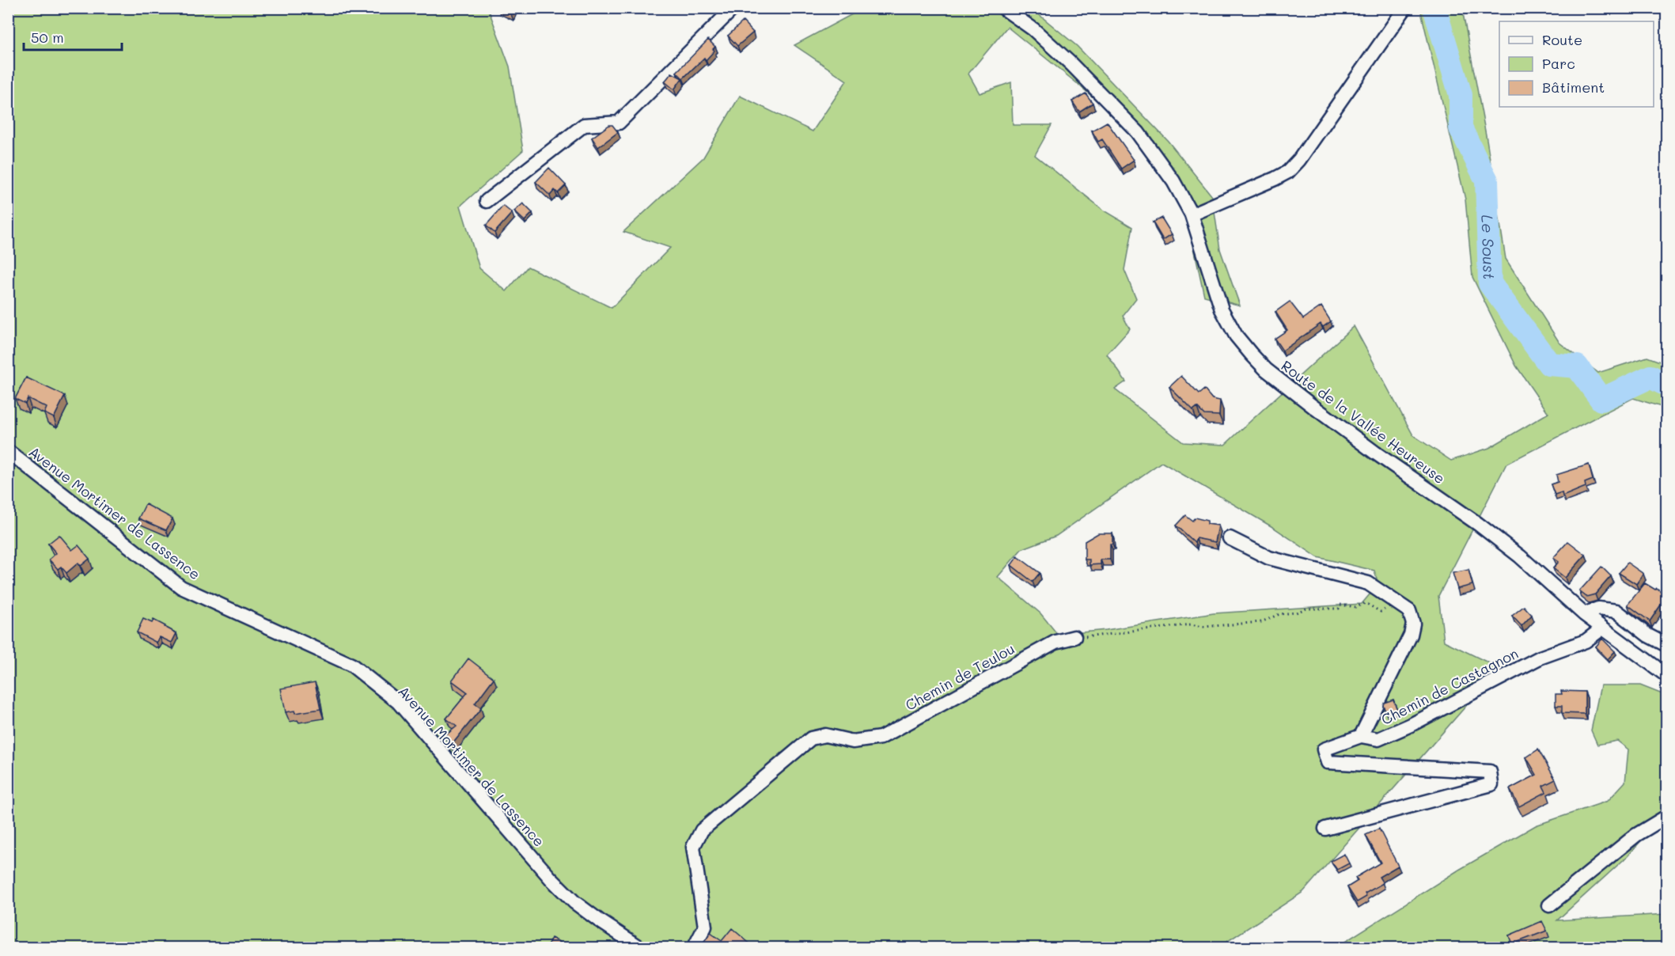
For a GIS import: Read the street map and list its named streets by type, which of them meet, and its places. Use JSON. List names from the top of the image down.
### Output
{
  "streets": {
    "street": [
      "Route de la Vallée Heureuse",
      "Avenue Mortimer de Lassence",
      "Chemin de Teulou",
      "Chemin de Castagnon"
    ]
  },
  "crossings": [
    ["Route de la Vallée Heureuse", "Chemin de Castagnon"]
  ],
  "water": ["Le Soust"],
  "legend": ["Route", "Parc", "Bâtiment"],
  "scale_bar": "50 m"
}
